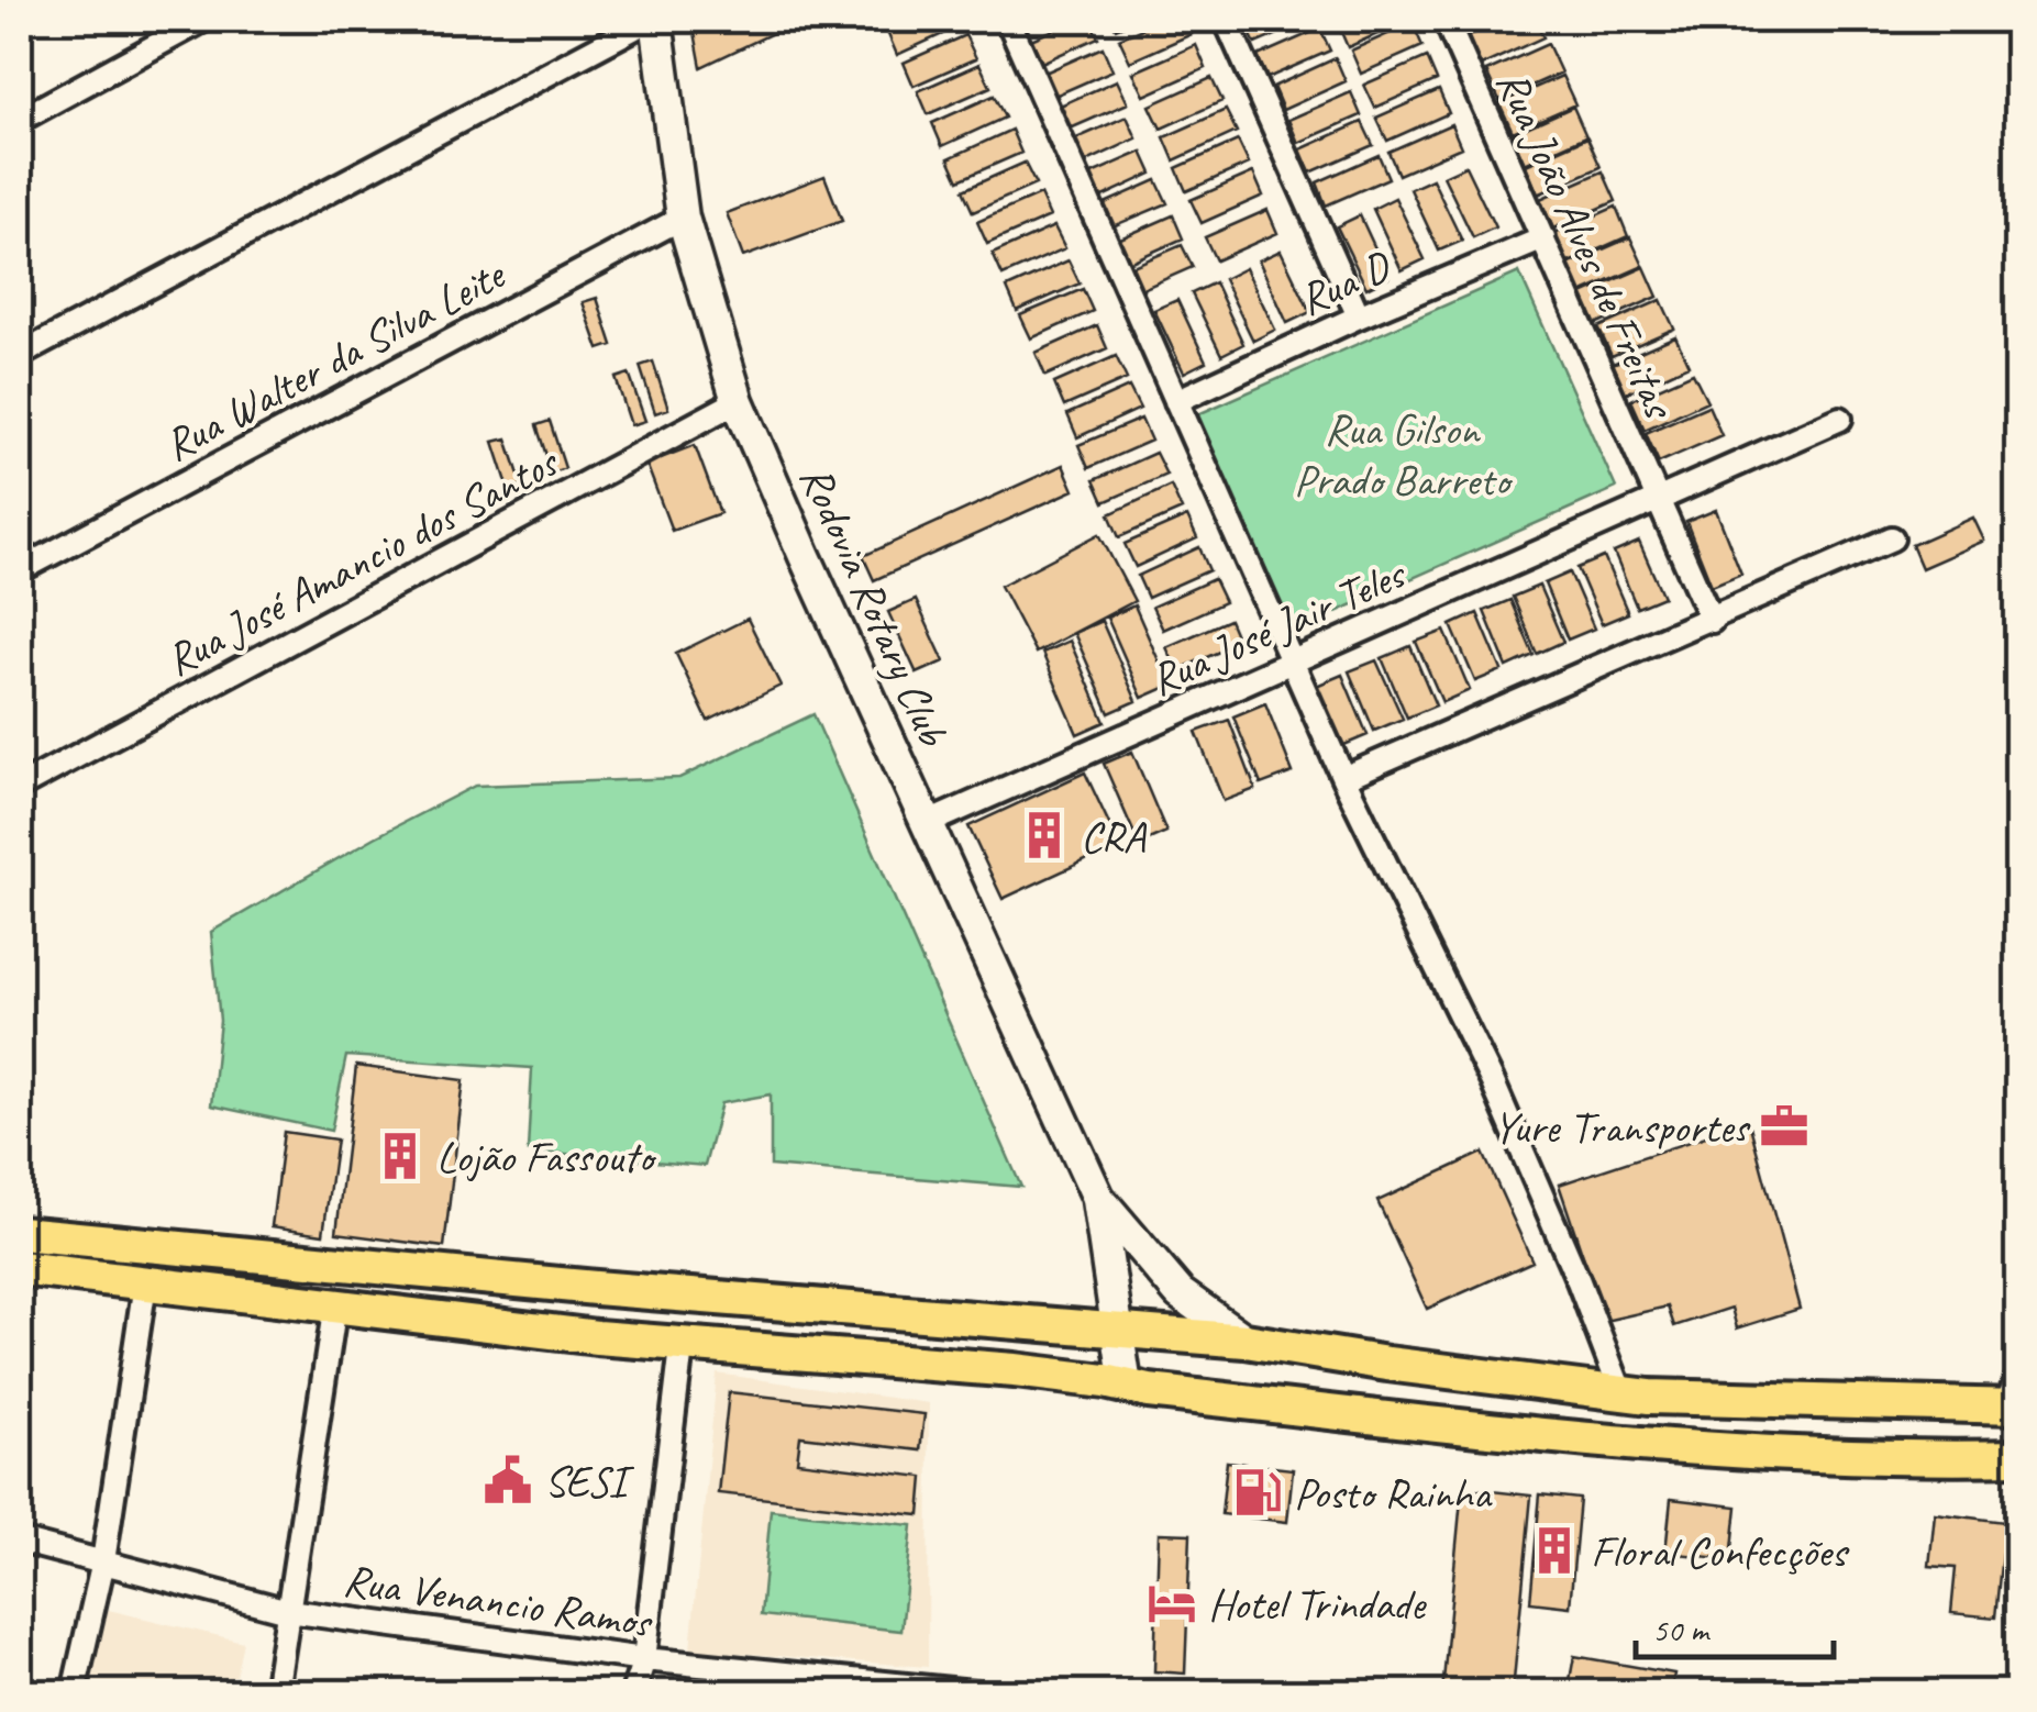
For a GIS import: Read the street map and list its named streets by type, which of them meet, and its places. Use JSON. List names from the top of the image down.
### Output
{
  "streets": {
    "main road": ["Rodovia Rotary Club"],
    "street": [
      "Rua João Alves de Freitas",
      "Rua D",
      "Rua Walter da Silva Leite",
      "Rua José Amancio dos Santos",
      "Rua José Jair Teles",
      "Rua Venancio Ramos"
    ]
  },
  "crossings": [
    ["Rua João Alves de Freitas", "Rua D"],
    ["Rua João Alves de Freitas", "Rua José Jair Teles"],
    ["Rua Walter da Silva Leite", "Rodovia Rotary Club"],
    ["Rua José Amancio dos Santos", "Rodovia Rotary Club"],
    ["Rodovia Rotary Club", "Rua José Jair Teles"]
  ],
  "parks": ["Rua Gilson Prado Barreto"],
  "places": {
    "building": ["CRA", "Lojão Fassouto", "Floral Confecções"],
    "office": ["Yure Transportes"],
    "public building": ["SESI"],
    "fuel station": ["Posto Rainha"],
    "hotel": ["Hotel Trindade"]
  },
  "scale_bar": "50 m"
}
